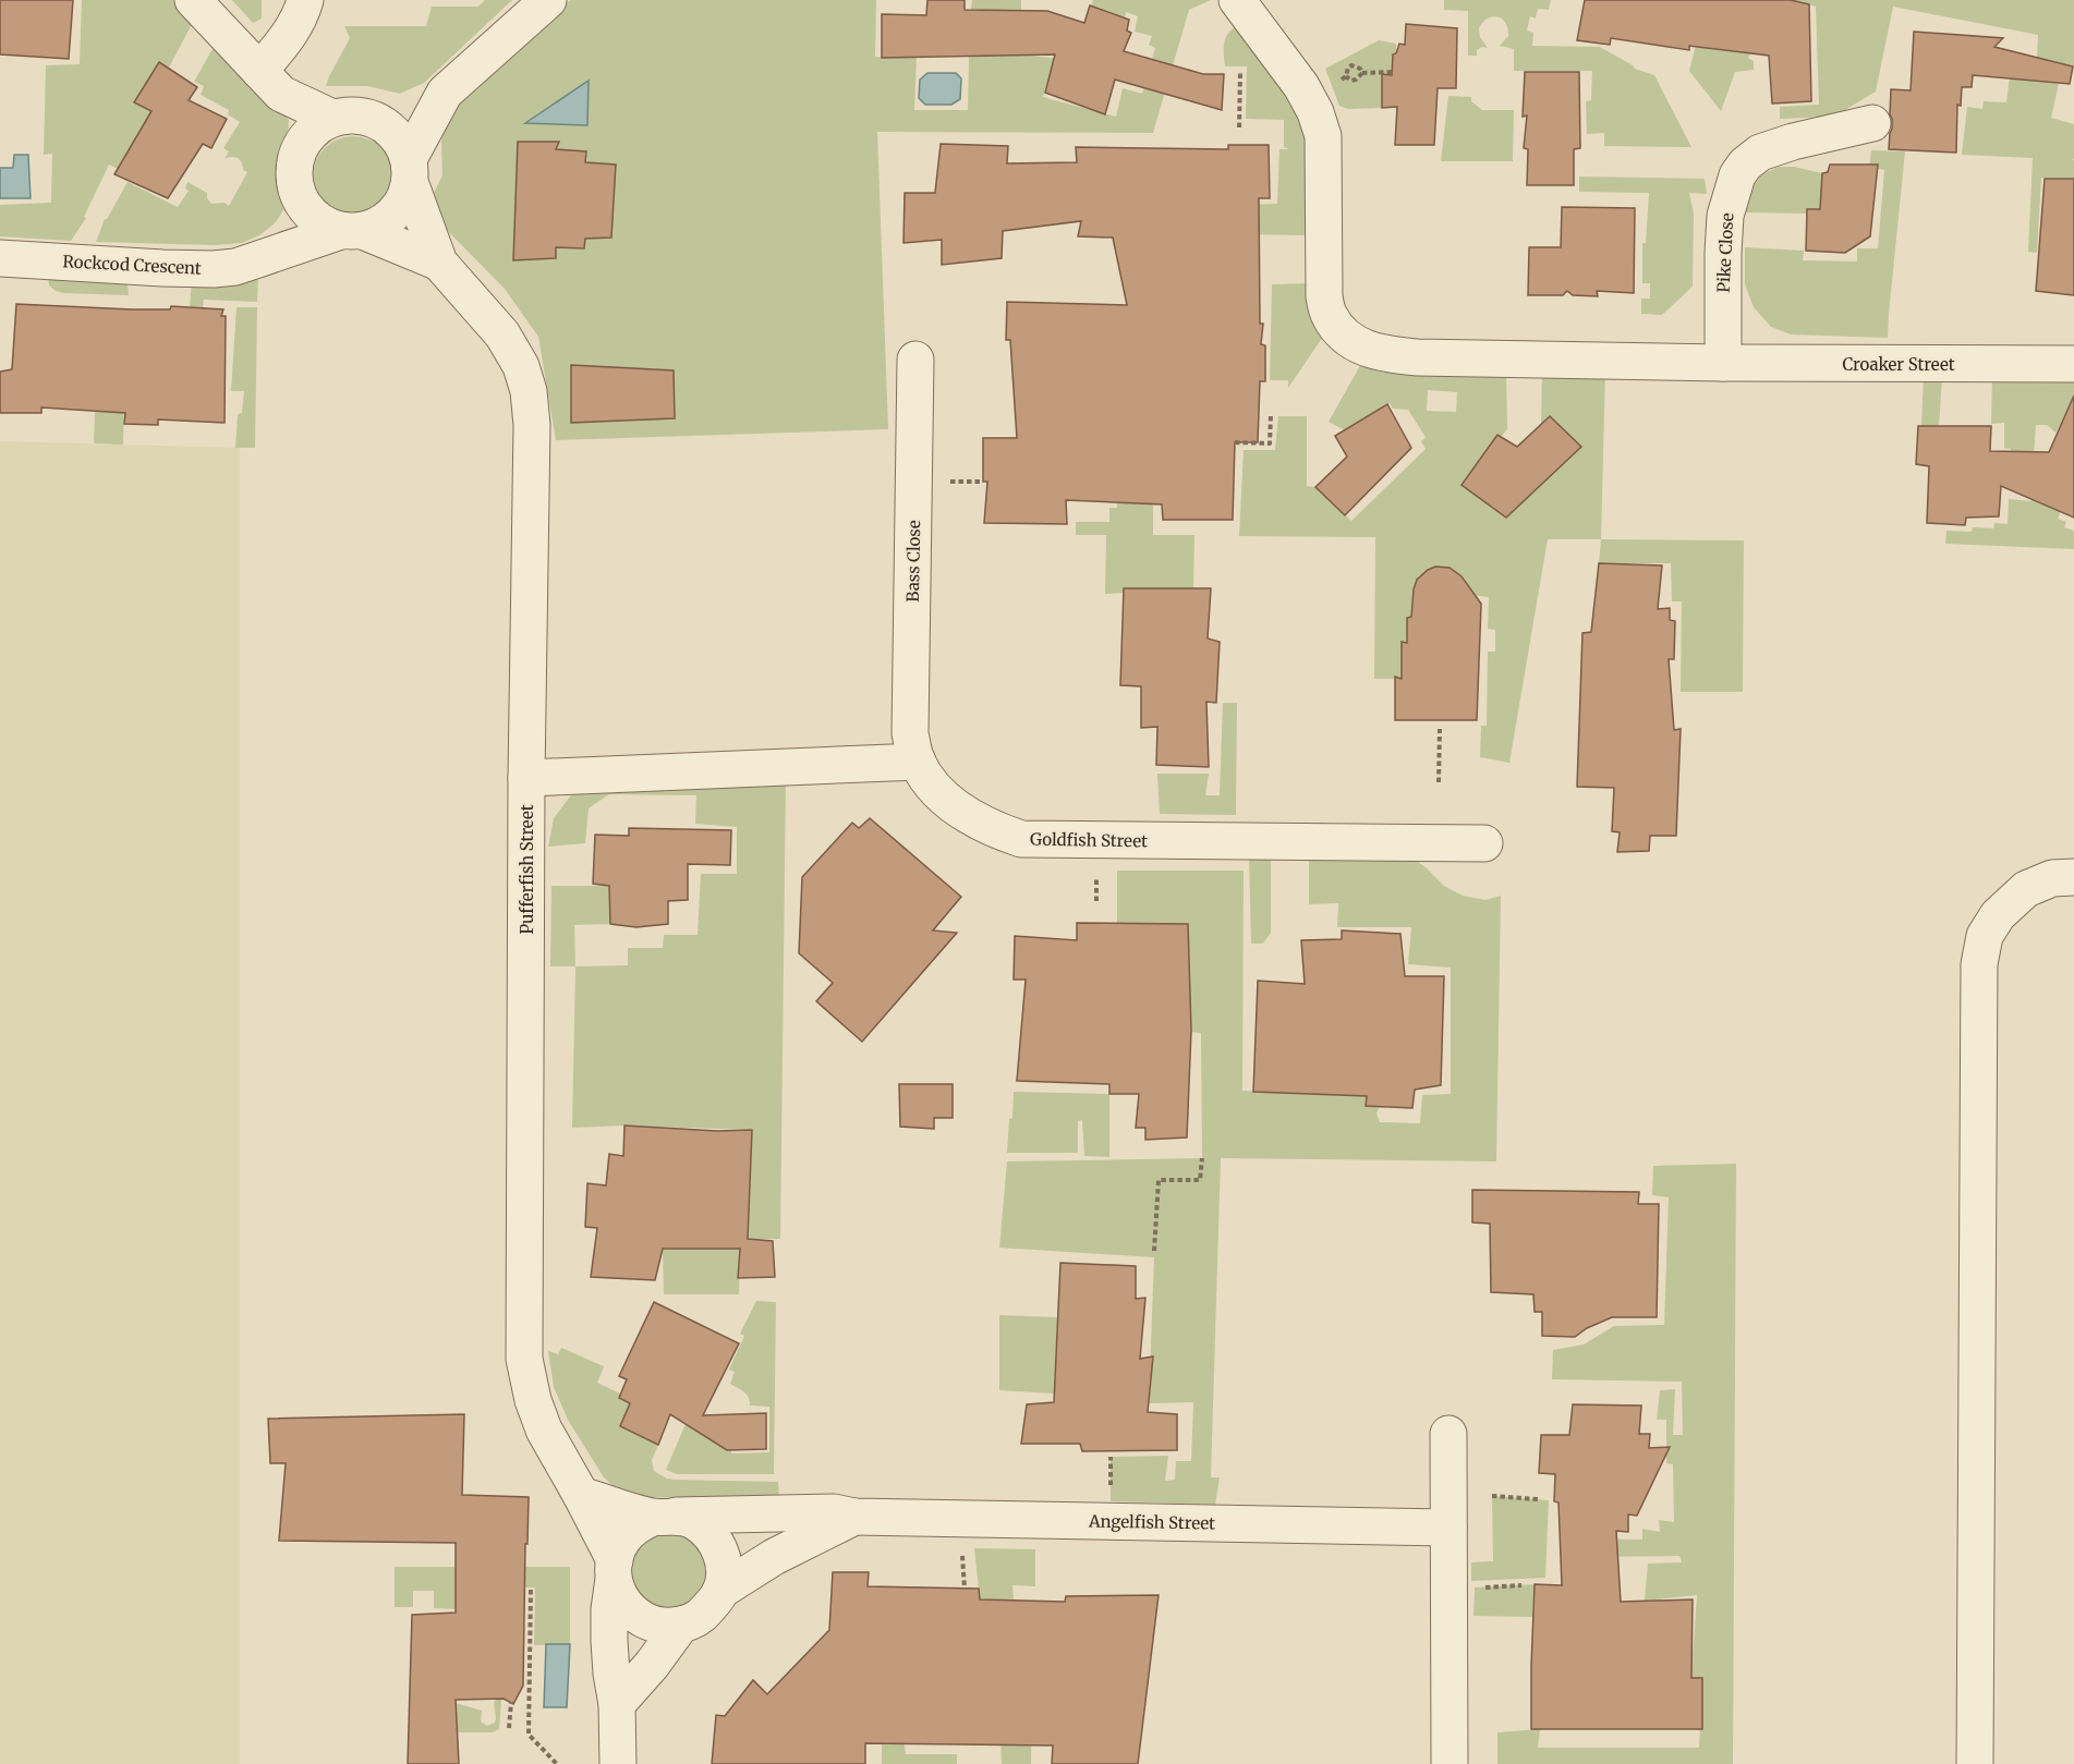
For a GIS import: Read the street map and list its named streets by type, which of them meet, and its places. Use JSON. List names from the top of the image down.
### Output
{
  "streets": {
    "street": [
      "Pike Close",
      "Rockcod Crescent",
      "Croaker Street",
      "Bass Close",
      "Goldfish Street",
      "Pufferfish Street",
      "Angelfish Street"
    ]
  },
  "crossings": [
    ["Pike Close", "Croaker Street"],
    ["Rockcod Crescent", "Pufferfish Street"],
    ["Bass Close", "Goldfish Street"],
    ["Pufferfish Street", "Angelfish Street"]
  ]
}
